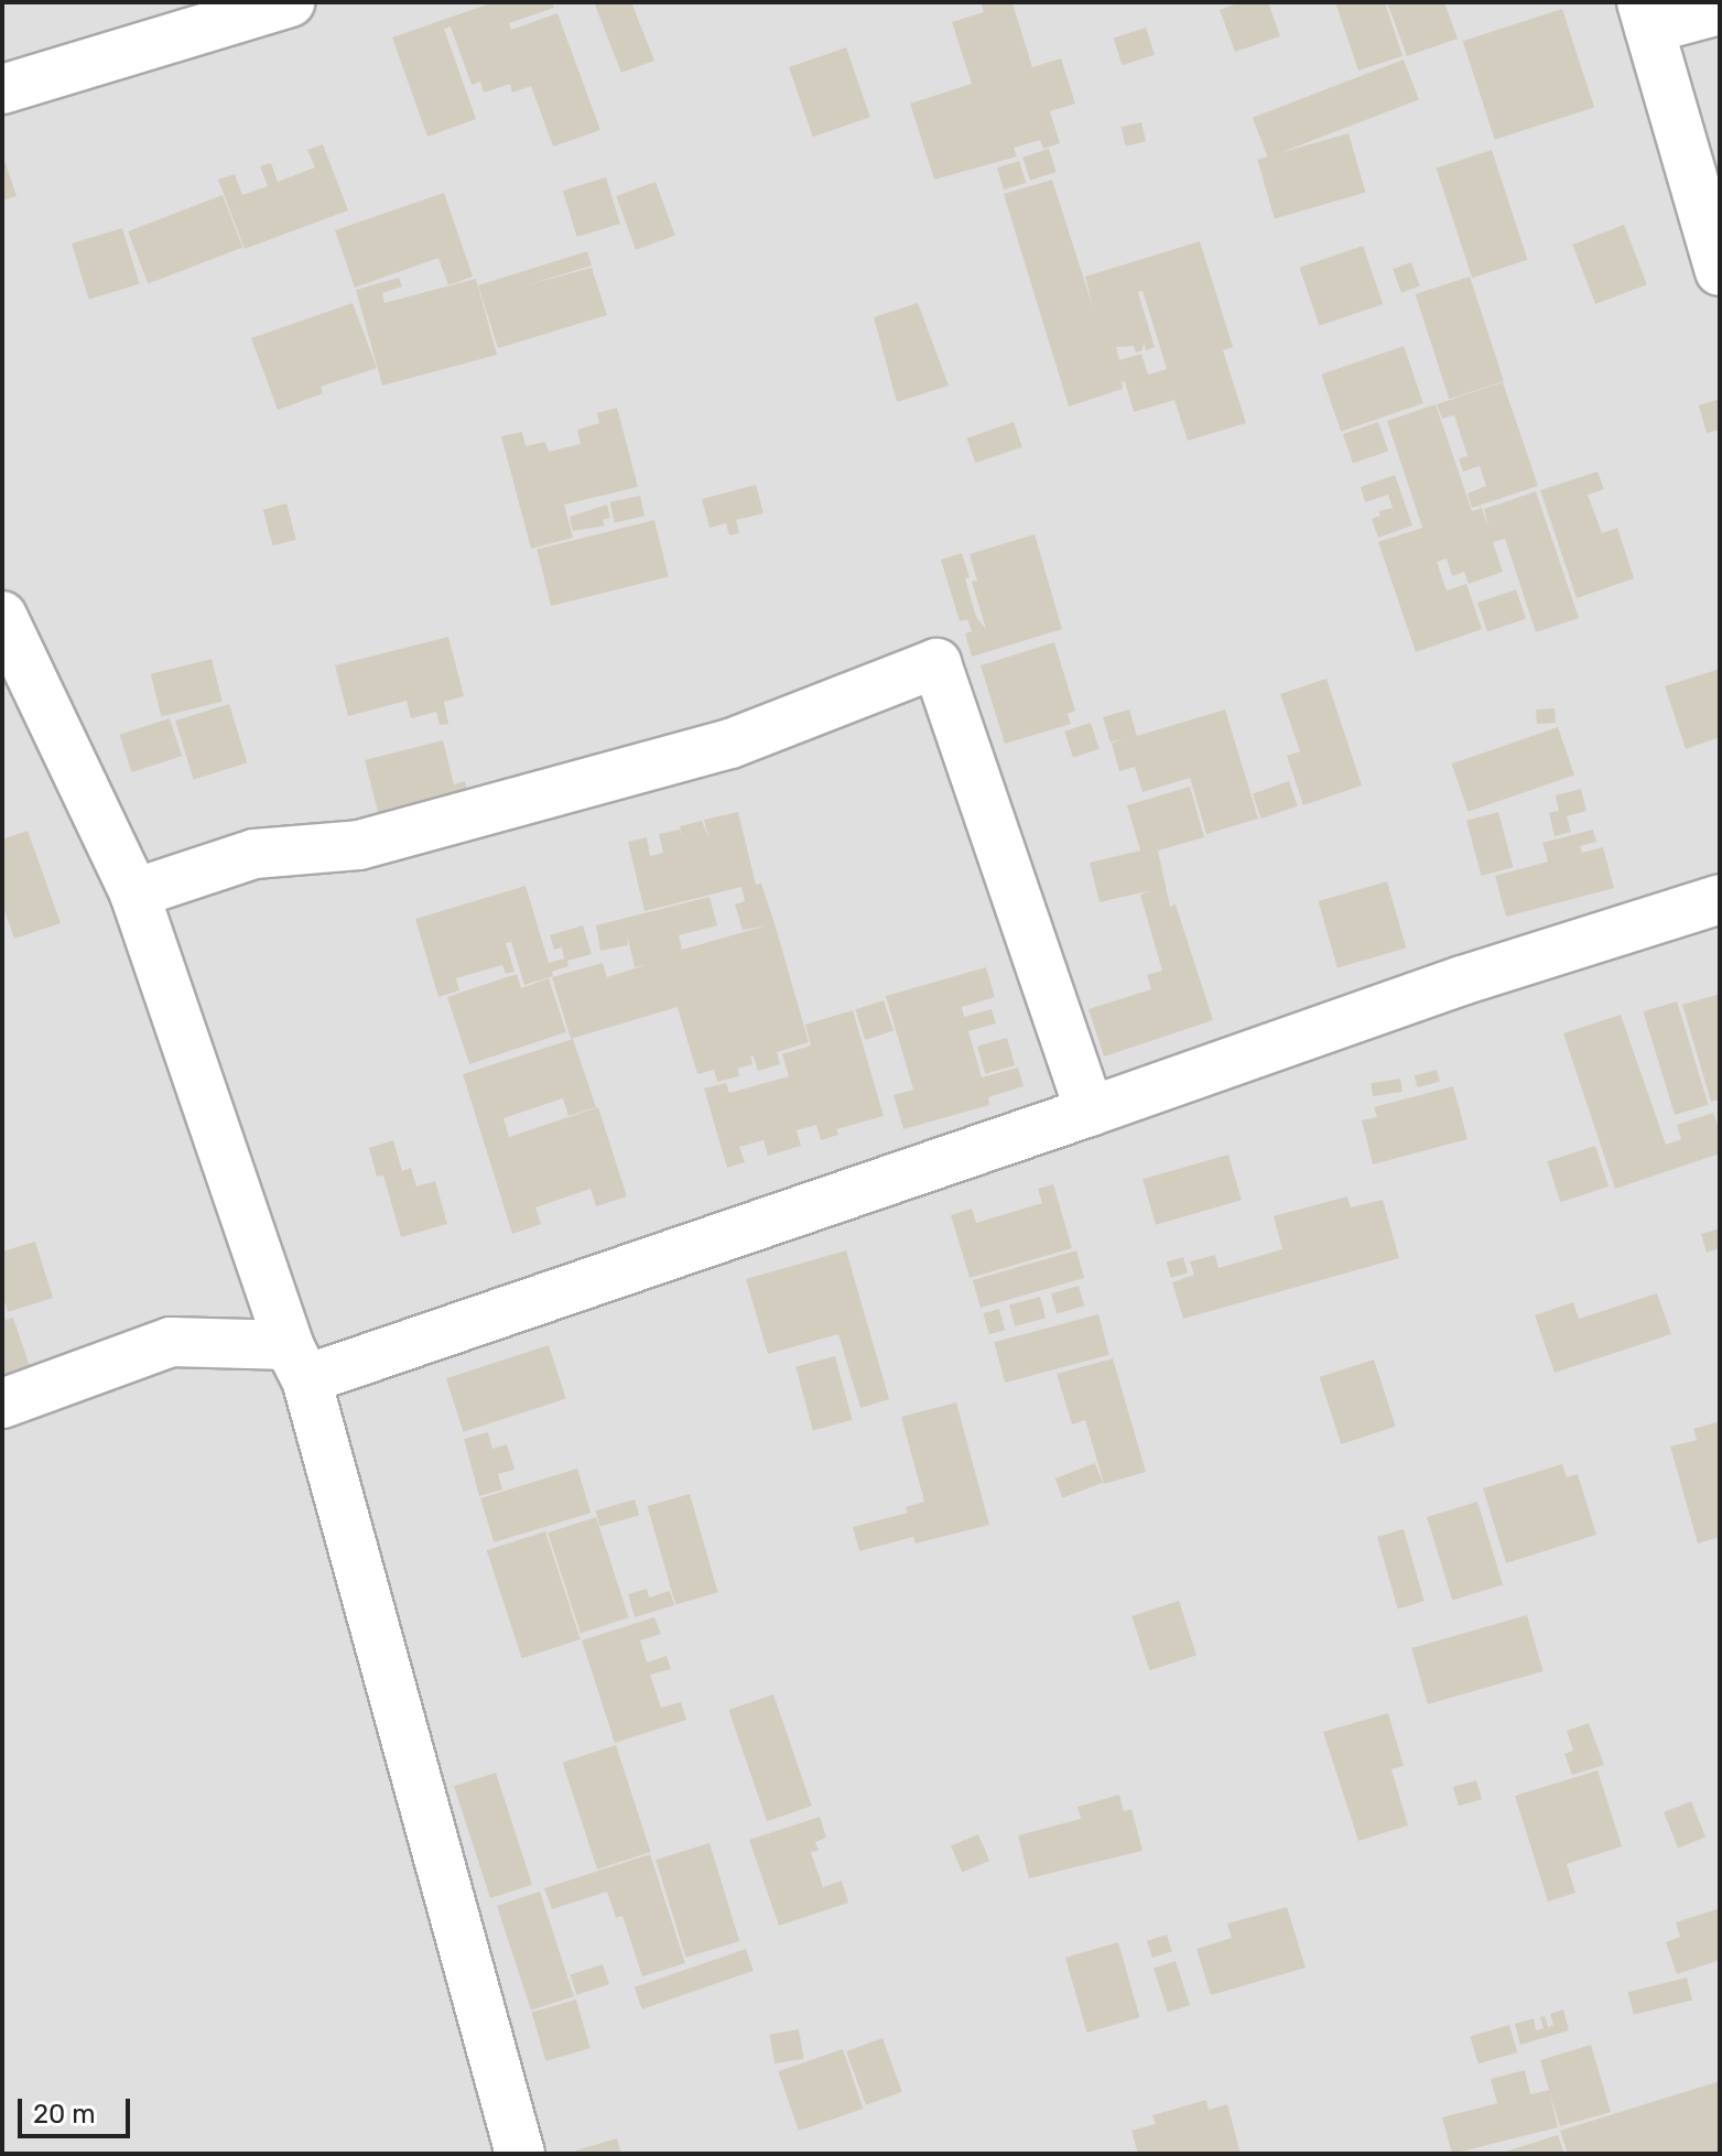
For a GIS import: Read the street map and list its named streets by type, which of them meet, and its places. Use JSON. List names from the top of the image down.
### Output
{
  "scale_bar": "20 m"
}
